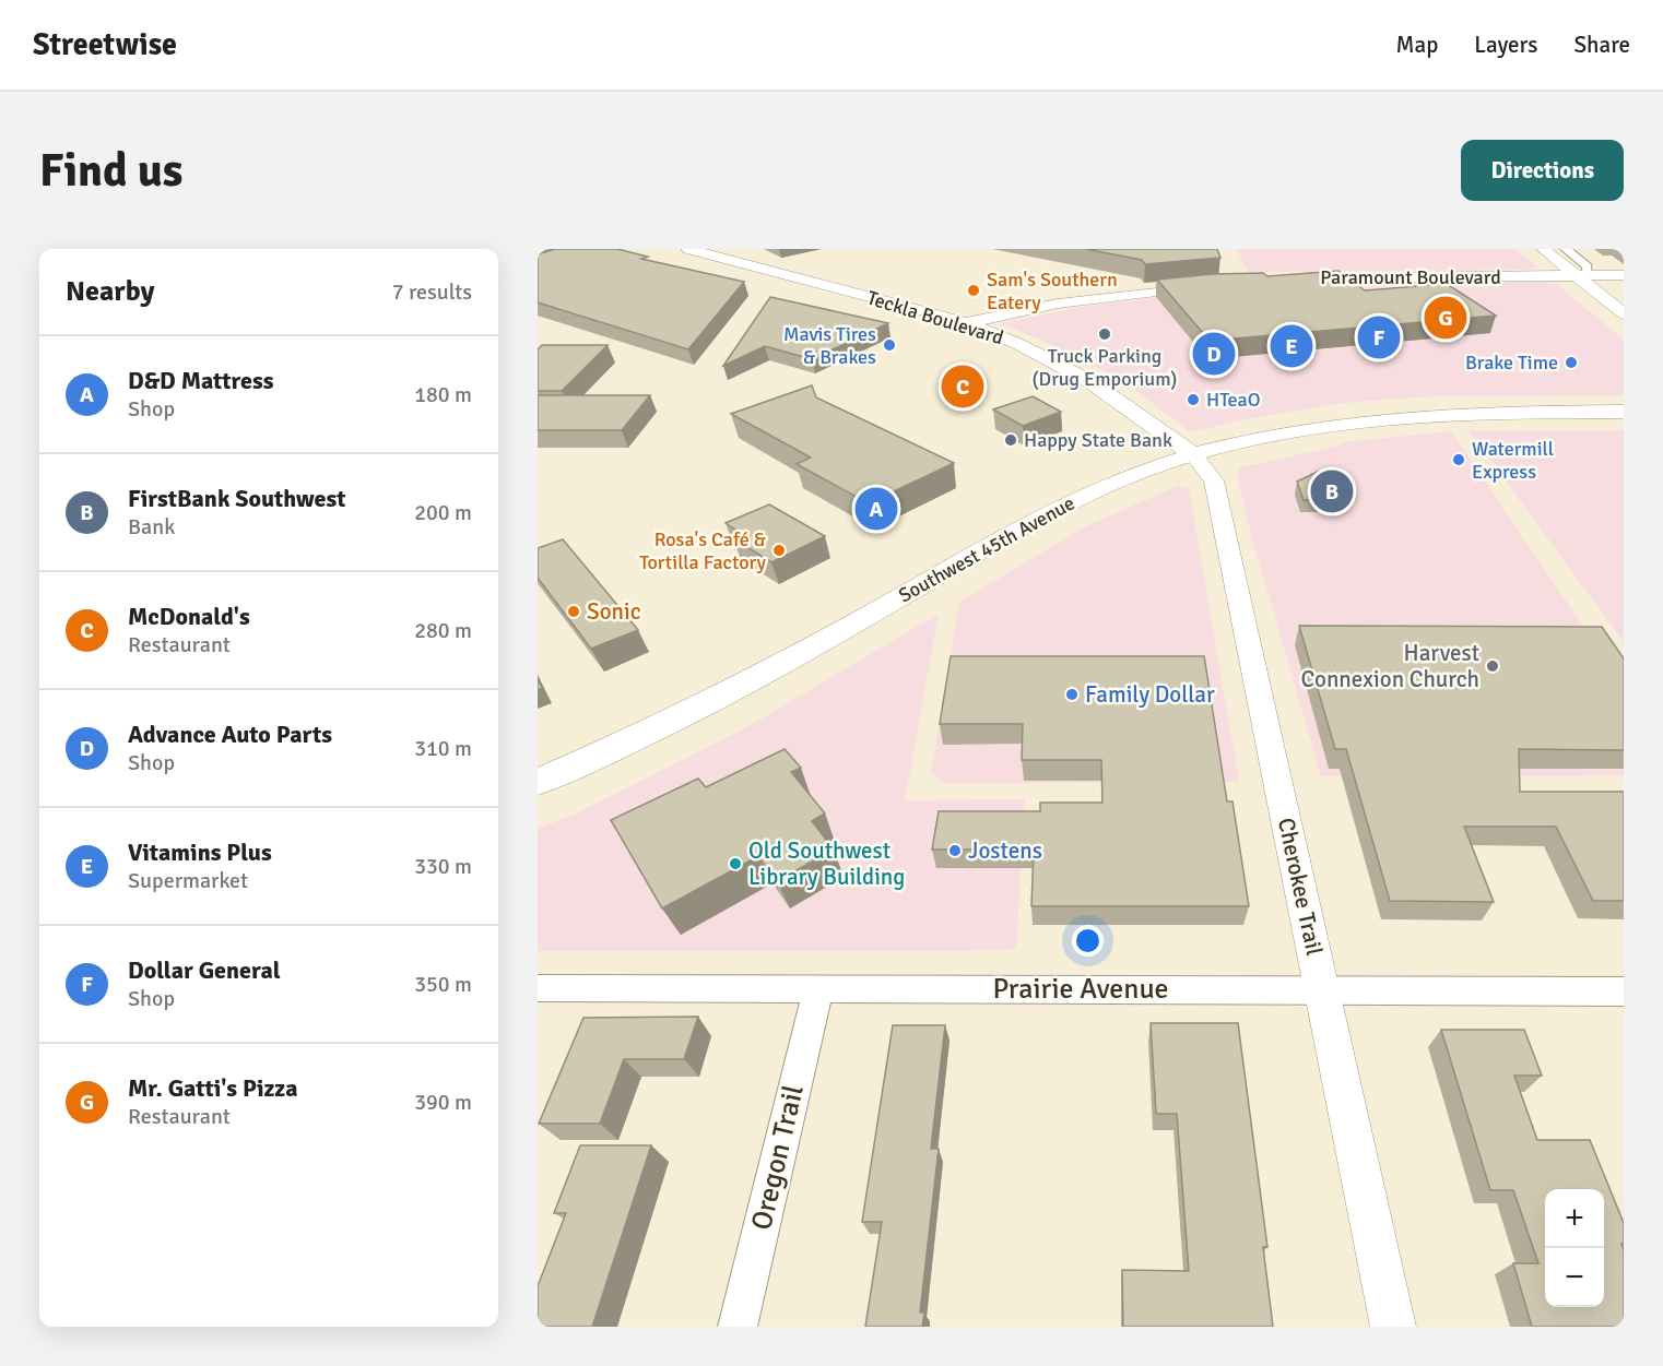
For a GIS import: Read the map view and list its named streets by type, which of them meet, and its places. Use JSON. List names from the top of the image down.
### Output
{
  "streets": {
    "main road": ["Paramount Boulevard", "Teckla Boulevard", "Southwest 45th Avenue"],
    "street": ["Cherokee Trail", "Prairie Avenue", "Oregon Trail"]
  },
  "crossings": [
    ["Teckla Boulevard", "Southwest 45th Avenue"],
    ["Teckla Boulevard", "Cherokee Trail"],
    ["Southwest 45th Avenue", "Cherokee Trail"],
    ["Cherokee Trail", "Prairie Avenue"],
    ["Prairie Avenue", "Oregon Trail"]
  ],
  "places": [
    "Sam's Southern Eatery",
    "Truck Parking (Drug Emporium)",
    "Mavis Tires & Brakes",
    "Brake Time",
    "HTeaO",
    "Happy State Bank",
    "Watermill Express",
    "Rosa's Café & Tortilla Factory",
    "Sonic",
    "Harvest Connexion Church",
    "Family Dollar",
    "Jostens",
    "Old Southwest Library Building"
  ],
  "page": {
    "header": "Streetwise",
    "nav": ["Map", "Layers", "Share"],
    "buttons": "Directions",
    "title": "Find us",
    "heading": ["Nearby", "7 results"],
    "pins": [
      "G",
      "F",
      "E",
      "D",
      "C",
      "B",
      "A"
    ],
    "list": [
      {
        "mark": "A",
        "name": "D&D Mattress",
        "note": "Shop",
        "value": "180 m"
      },
      {
        "mark": "B",
        "name": "FirstBank Southwest",
        "note": "Bank",
        "value": "200 m"
      },
      {
        "mark": "C",
        "name": "McDonald's",
        "note": "Restaurant",
        "value": "280 m"
      },
      {
        "mark": "D",
        "name": "Advance Auto Parts",
        "note": "Shop",
        "value": "310 m"
      },
      {
        "mark": "E",
        "name": "Vitamins Plus",
        "note": "Supermarket",
        "value": "330 m"
      },
      {
        "mark": "F",
        "name": "Dollar General",
        "note": "Shop",
        "value": "350 m"
      },
      {
        "mark": "G",
        "name": "Mr. Gatti's Pizza",
        "note": "Restaurant",
        "value": "390 m"
      }
    ],
    "map_buttons": ["+", "−"]
  }
}
